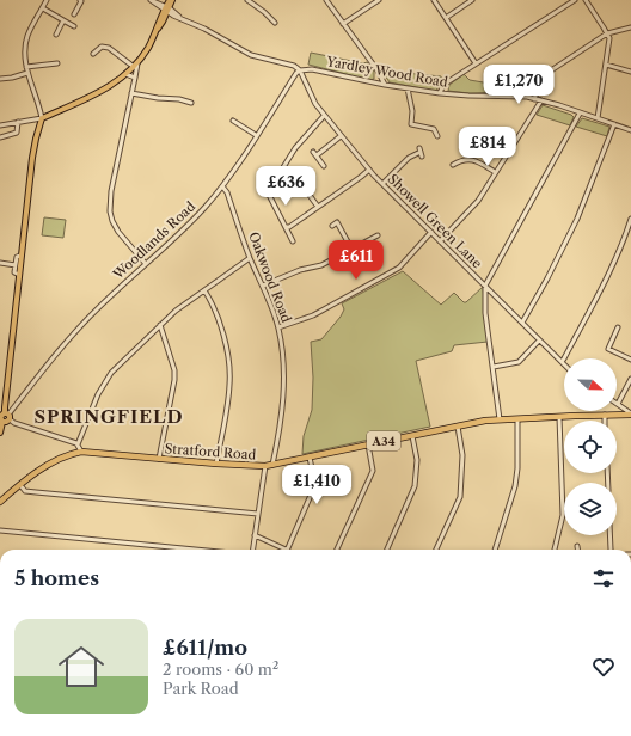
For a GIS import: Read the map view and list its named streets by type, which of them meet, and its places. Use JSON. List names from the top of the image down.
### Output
{
  "streets": {
    "highway": ["A34", "Stratford Road"],
    "street": [
      "Yardley Wood Road",
      "Showell Green Lane",
      "Woodlands Road",
      "Oakwood Road"
    ]
  },
  "crossings": [
    ["Yardley Wood Road", "Showell Green Lane"],
    ["Yardley Wood Road", "Woodlands Road"],
    ["Showell Green Lane", "Woodlands Road"],
    ["Woodlands Road", "Oakwood Road"],
    ["Oakwood Road", "Stratford Road"]
  ],
  "districts": ["SPRINGFIELD"],
  "north": "right",
  "page": {
    "price": [
      "£1,270",
      "£814",
      "£636",
      "£611",
      "£1,410"
    ],
    "heading": "5 homes",
    "list": [
      {
        "name": "£611/mo",
        "note": "2 rooms · 60 m² · Park Road"
      }
    ]
  }
}
